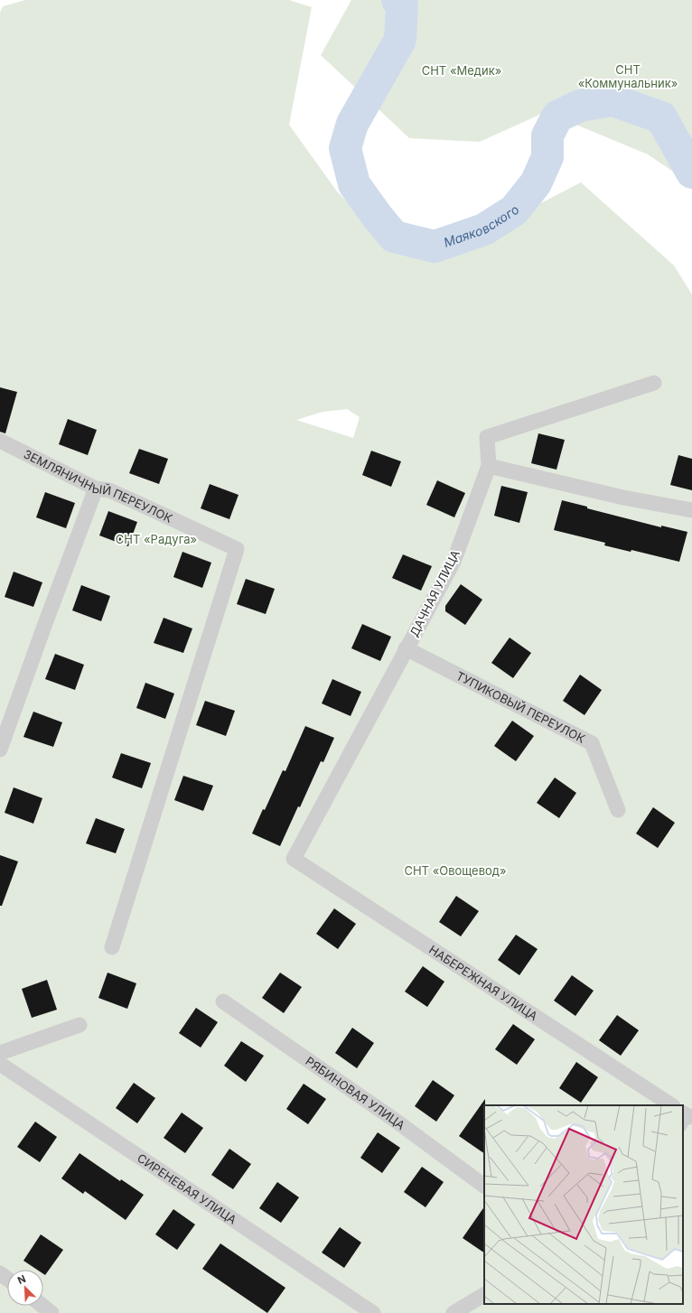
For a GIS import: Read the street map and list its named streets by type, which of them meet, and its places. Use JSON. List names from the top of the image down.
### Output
{
  "streets": {
    "street": [
      "ЗЕМЛЯНИЧНЫЙ ПЕРЕУЛОК",
      "ДАЧНАЯ УЛИЦА",
      "ТУПИКОВЫЙ ПЕРЕУЛОК",
      "НАБЕРЕЖНАЯ УЛИЦА",
      "РЯБИНОВАЯ УЛИЦА",
      "СИРЕНЕВАЯ УЛИЦА"
    ]
  },
  "crossings": [
    ["ДАЧНАЯ УЛИЦА", "ТУПИКОВЫЙ ПЕРЕУЛОК"],
    ["ДАЧНАЯ УЛИЦА", "НАБЕРЕЖНАЯ УЛИЦА"]
  ],
  "water": ["Маяковского"],
  "parks": [
    "СНТ «Коммунальник»",
    "СНТ «Медик»",
    "СНТ «Радуга»",
    "СНТ «Овощевод»"
  ],
  "north": "top left"
}
